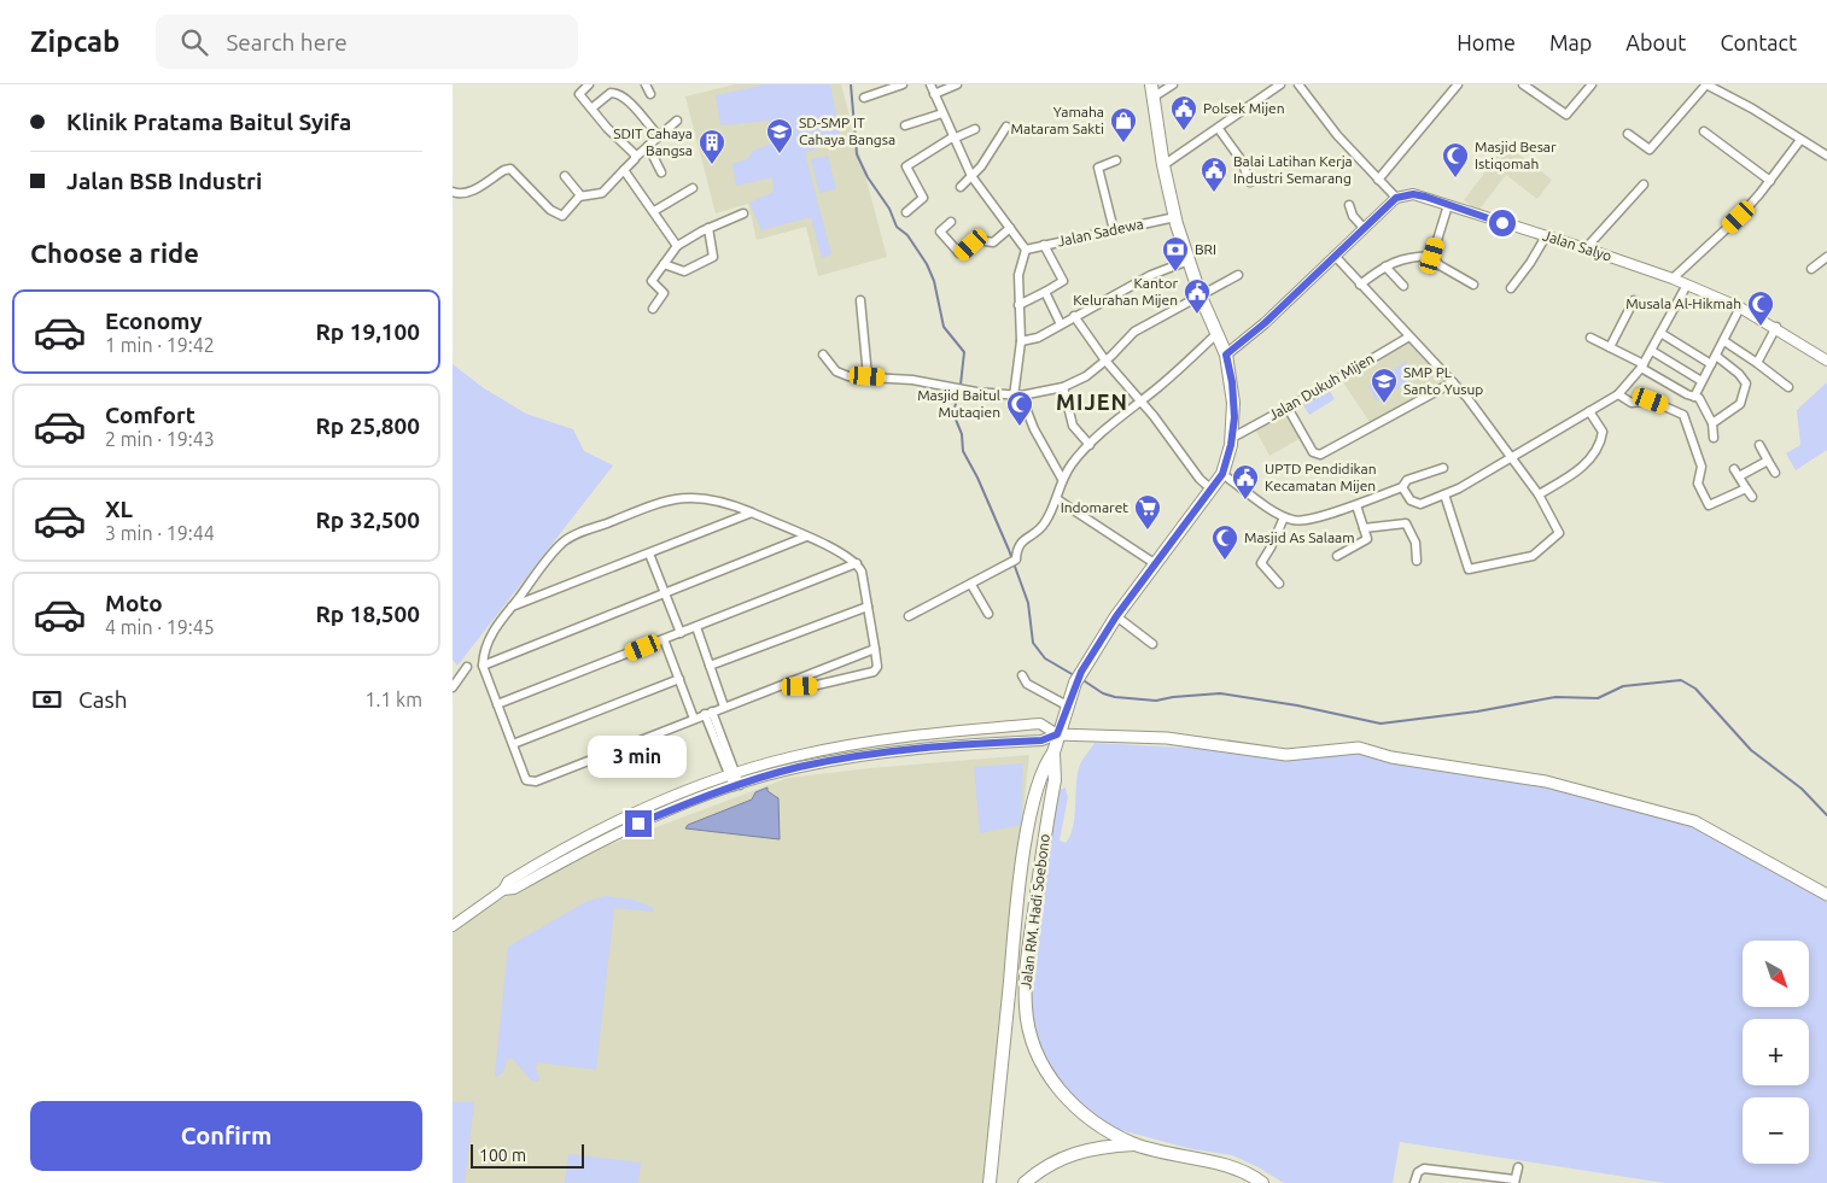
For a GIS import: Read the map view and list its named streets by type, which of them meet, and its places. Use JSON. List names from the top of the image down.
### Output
{
  "streets": {
    "main road": ["Jalan RM. Hadi Soebono"],
    "street": ["Jalan Sadewa", "Jalan Salyo", "Jalan Dukuh Mijen"]
  },
  "crossings": [
    ["Jalan Sadewa", "Jalan RM. Hadi Soebono"],
    ["Jalan Dukuh Mijen", "Jalan RM. Hadi Soebono"]
  ],
  "districts": ["MIJEN"],
  "places": {
    "public building": [
      "Polsek Mijen",
      "Balai Latihan Kerja Industri Semarang",
      "Kantor Kelurahan Mijen",
      "UPTD Pendidikan Kecamatan Mijen"
    ],
    "shop": ["Yamaha Mataram Sakti"],
    "school or university": ["SD-SMP IT Cahaya Bangsa", "SMP PL Santo Yusup"],
    "building": ["SDIT Cahaya Bangsa"],
    "mosque": [
      "Masjid Besar Istiqomah",
      "Musala Al-Hikmah",
      "Masjid Baitul Mutaqien",
      "Masjid As Salaam"
    ],
    "bank": ["BRI"],
    "supermarket": ["Indomaret"]
  },
  "scale_bar": "100 m",
  "north": "bottom right",
  "page": {
    "header": "Zipcab",
    "search": "Search here",
    "nav": [
      "Home",
      "Map",
      "About",
      "Contact"
    ],
    "banner": ["Klinik Pratama Baitul Syifa", "Jalan BSB Industri"],
    "heading": "Choose a ride",
    "list": [
      {
        "name": "Economy",
        "note": "1 min · 19:42",
        "value": "Rp 19,100"
      },
      {
        "name": "Comfort",
        "note": "2 min · 19:43",
        "value": "Rp 25,800"
      },
      {
        "name": "XL",
        "note": "3 min · 19:44",
        "value": "Rp 32,500"
      },
      {
        "name": "Moto",
        "note": "4 min · 19:45",
        "value": "Rp 18,500"
      }
    ],
    "pay": ["Cash", "1.1 km"],
    "bubble": "3 min",
    "map_buttons": ["+", "−"],
    "buttons": "Confirm",
    "scale": "100 m"
  }
}
